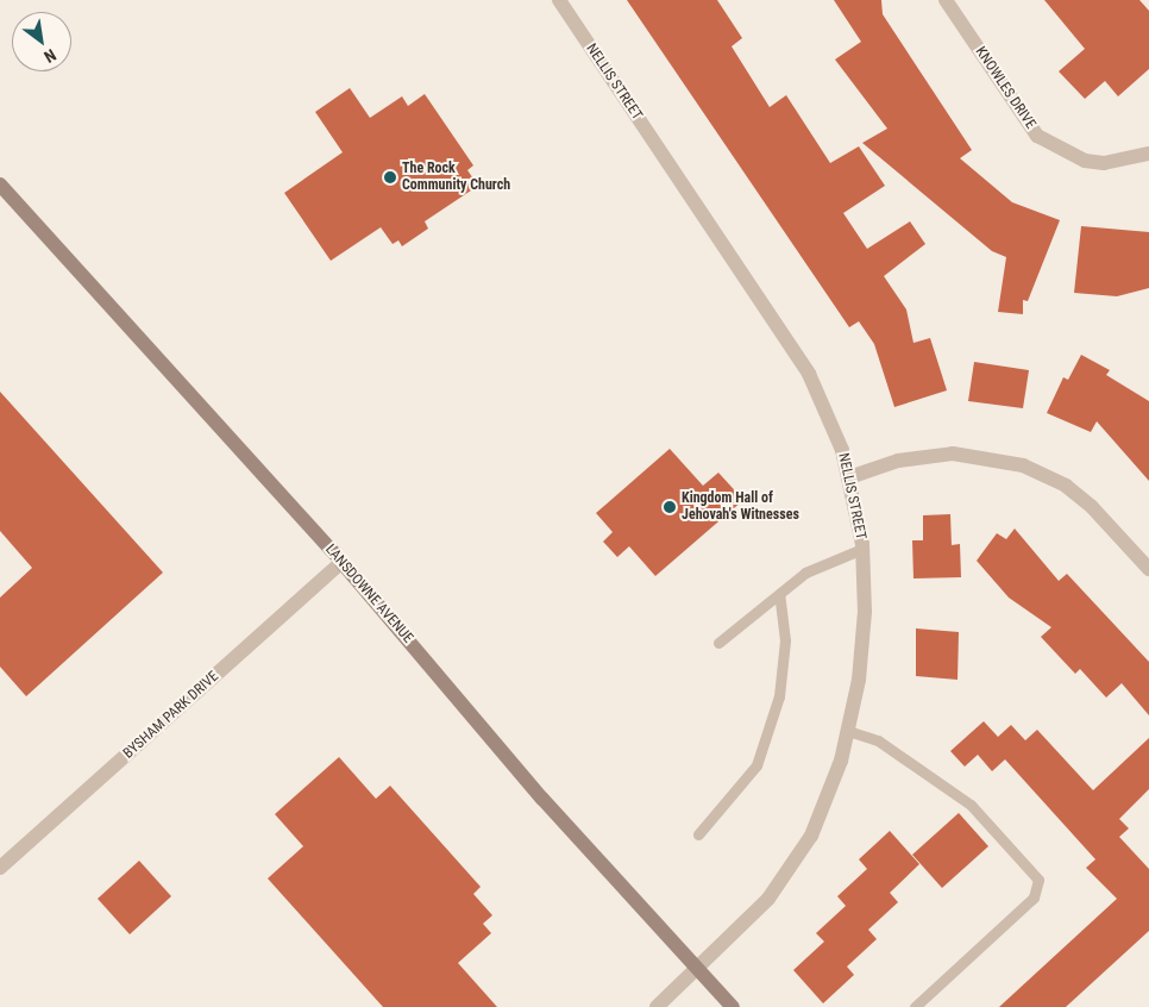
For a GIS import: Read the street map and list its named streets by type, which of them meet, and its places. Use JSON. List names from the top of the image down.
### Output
{
  "streets": {
    "main road": ["LANSDOWNE AVENUE"],
    "street": ["NELLIS STREET", "KNOWLES DRIVE", "BYSHAM PARK DRIVE"]
  },
  "crossings": [
    ["NELLIS STREET", "LANSDOWNE AVENUE"],
    ["LANSDOWNE AVENUE", "BYSHAM PARK DRIVE"]
  ],
  "places": ["The Rock Community Church", "Kingdom Hall of Jehovah's Witnesses"],
  "north": "bottom right"
}
